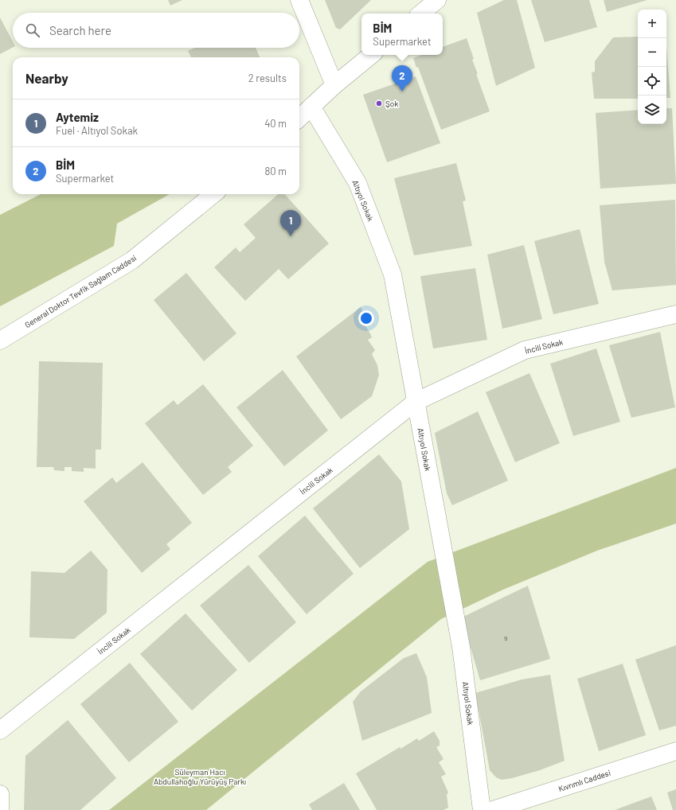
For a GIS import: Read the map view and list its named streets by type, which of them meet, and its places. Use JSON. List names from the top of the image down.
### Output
{
  "streets": {
    "street": [
      "Altıyol Sokak",
      "General Doktor Tevfik Sağlam Caddesi",
      "İncili Sokak",
      "Kıvrımlı Caddesi"
    ]
  },
  "crossings": [
    ["Altıyol Sokak", "İncili Sokak"]
  ],
  "parks": ["Süleyman Hacı Abdullahoğlu Yürüyüş Parkı"],
  "places": ["Şok"],
  "house_numbers": ["9"],
  "page": {
    "map_buttons": ["+", "−"],
    "search": "Search here",
    "popup": ["BİM", "Supermarket"],
    "heading": ["Nearby", "2 results"],
    "pins": ["2", "1"],
    "list": [
      {
        "mark": "1",
        "name": "Aytemiz",
        "note": "Fuel · Altıyol Sokak",
        "value": "40 m"
      },
      {
        "mark": "2",
        "name": "BİM",
        "note": "Supermarket",
        "value": "80 m"
      }
    ]
  }
}
